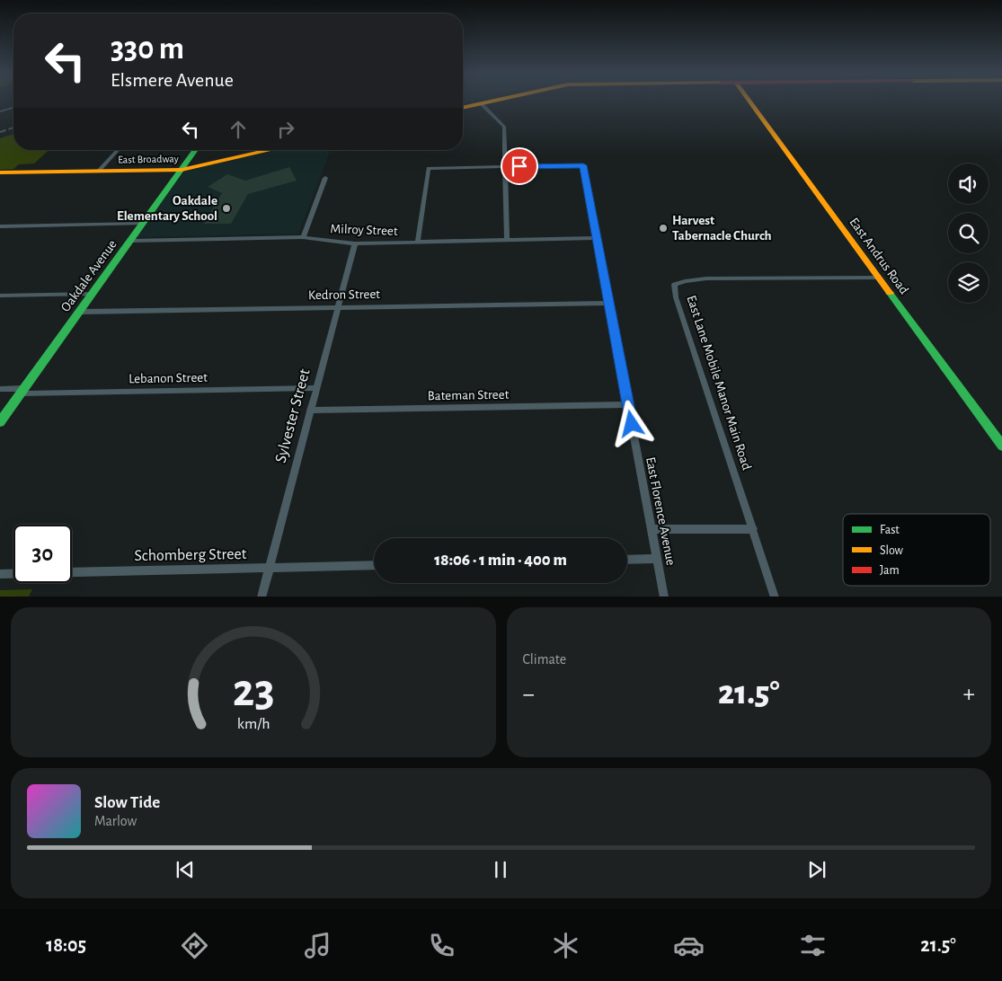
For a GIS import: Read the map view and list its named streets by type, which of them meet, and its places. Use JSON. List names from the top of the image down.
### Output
{
  "streets": {
    "street": [
      "East Broadway",
      "Milroy Street",
      "East Andrus Road",
      "Oakdale Avenue",
      "Kedron Street",
      "Lebanon Street",
      "East Lane Mobile Manor Main Road",
      "Bateman Street",
      "Sylvester Street",
      "East Florence Avenue",
      "Schomberg Street"
    ]
  },
  "crossings": [
    ["East Broadway", "Oakdale Avenue"],
    ["Milroy Street", "Oakdale Avenue"],
    ["Milroy Street", "Sylvester Street"],
    ["Milroy Street", "East Florence Avenue"],
    ["East Andrus Road", "East Lane Mobile Manor Main Road"],
    ["Oakdale Avenue", "Kedron Street"],
    ["Oakdale Avenue", "Lebanon Street"],
    ["Kedron Street", "Sylvester Street"],
    ["Kedron Street", "East Florence Avenue"],
    ["Lebanon Street", "Sylvester Street"],
    ["Bateman Street", "Sylvester Street"],
    ["Bateman Street", "East Florence Avenue"],
    ["Sylvester Street", "Schomberg Street"]
  ],
  "places": ["Oakdale Elementary School", "Harvest Tabernacle Church"],
  "legend": ["Fast", "Slow", "Jam"],
  "page": {
    "turn": ["330 m", "Elsmere Avenue"],
    "limit": "30",
    "trip": "18:06 · 1 min · 400 m",
    "tile": "Climate",
    "heat": ["−", "21.5°", "+"],
    "song": ["Slow Tide", "Marlow"],
    "tabs": ["18:05", "21.5°"],
    "gauge": ["23", "km/h"]
  }
}
